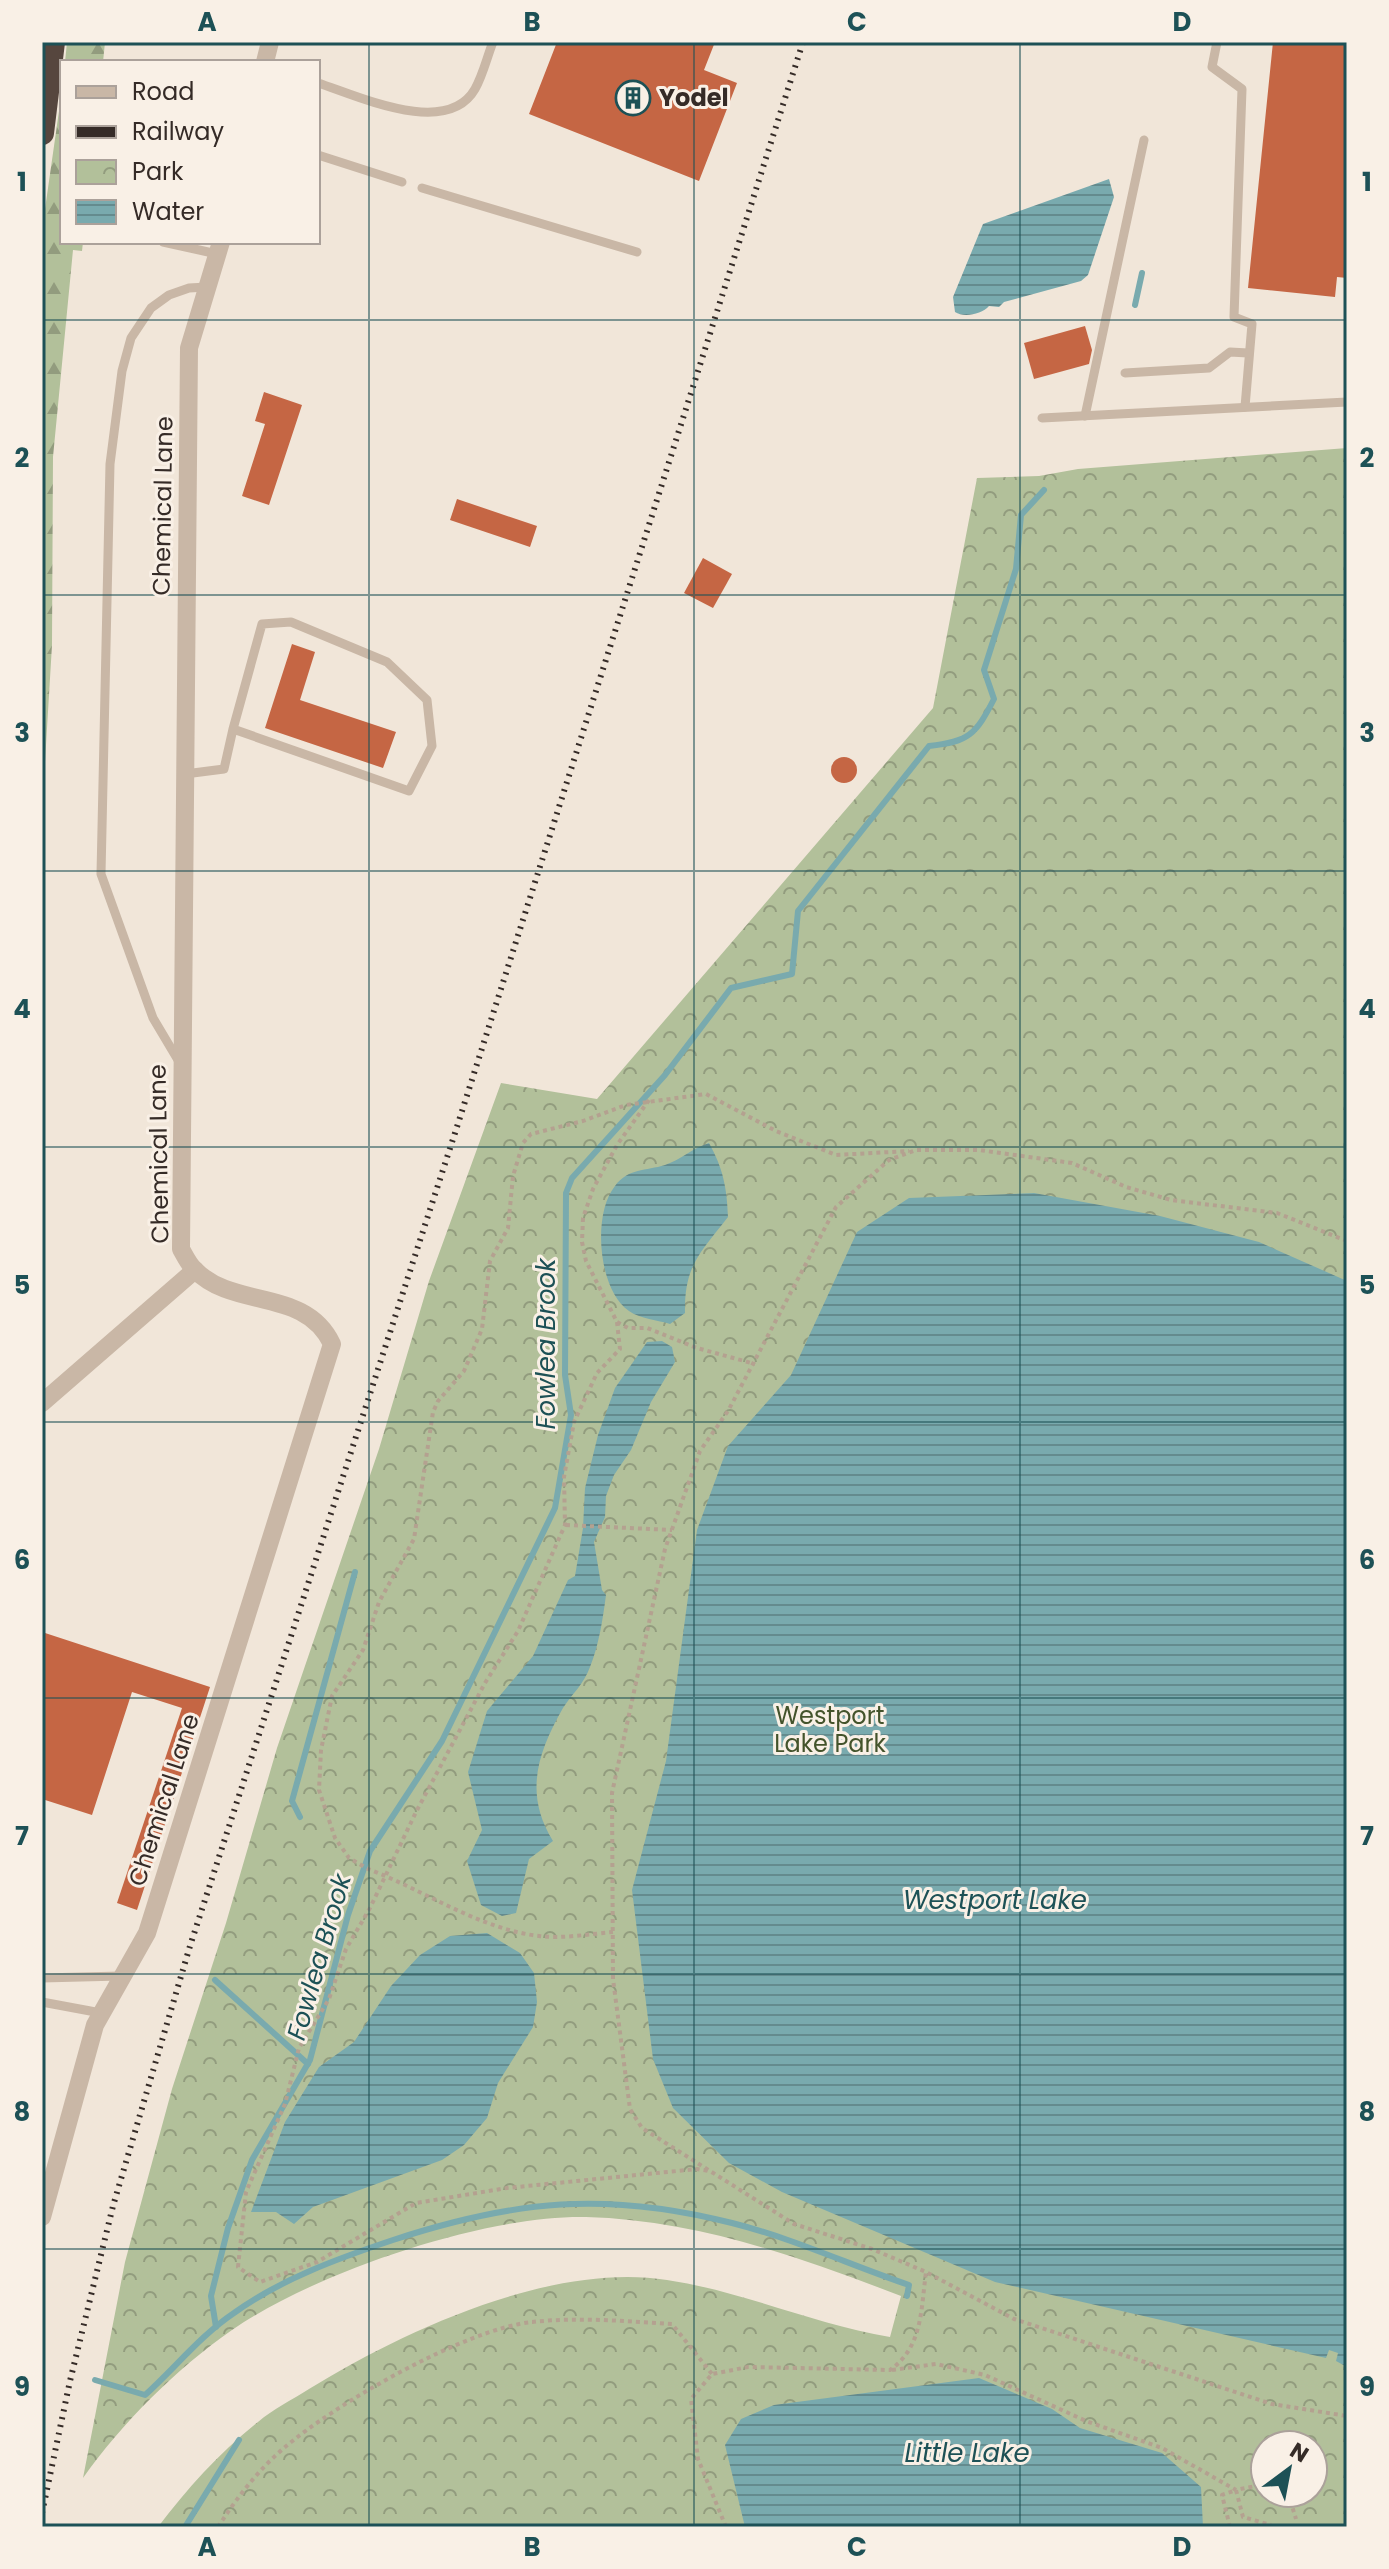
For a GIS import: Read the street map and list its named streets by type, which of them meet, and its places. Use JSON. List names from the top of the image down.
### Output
{
  "streets": {
    "street": ["Chemical Lane"]
  },
  "water": ["Fowlea Brook", "Westport Lake", "Little Lake"],
  "parks": ["Westport Lake Park"],
  "places": {
    "building": ["Yodel"]
  },
  "legend": [
    "Road",
    "Railway",
    "Park",
    "Water"
  ],
  "north": "top right",
  "grid": {
    "columns": [
      "A",
      "B",
      "C",
      "D"
    ],
    "rows": [
      "1",
      "2",
      "3",
      "4",
      "5",
      "6",
      "7",
      "8",
      "9"
    ]
  }
}
